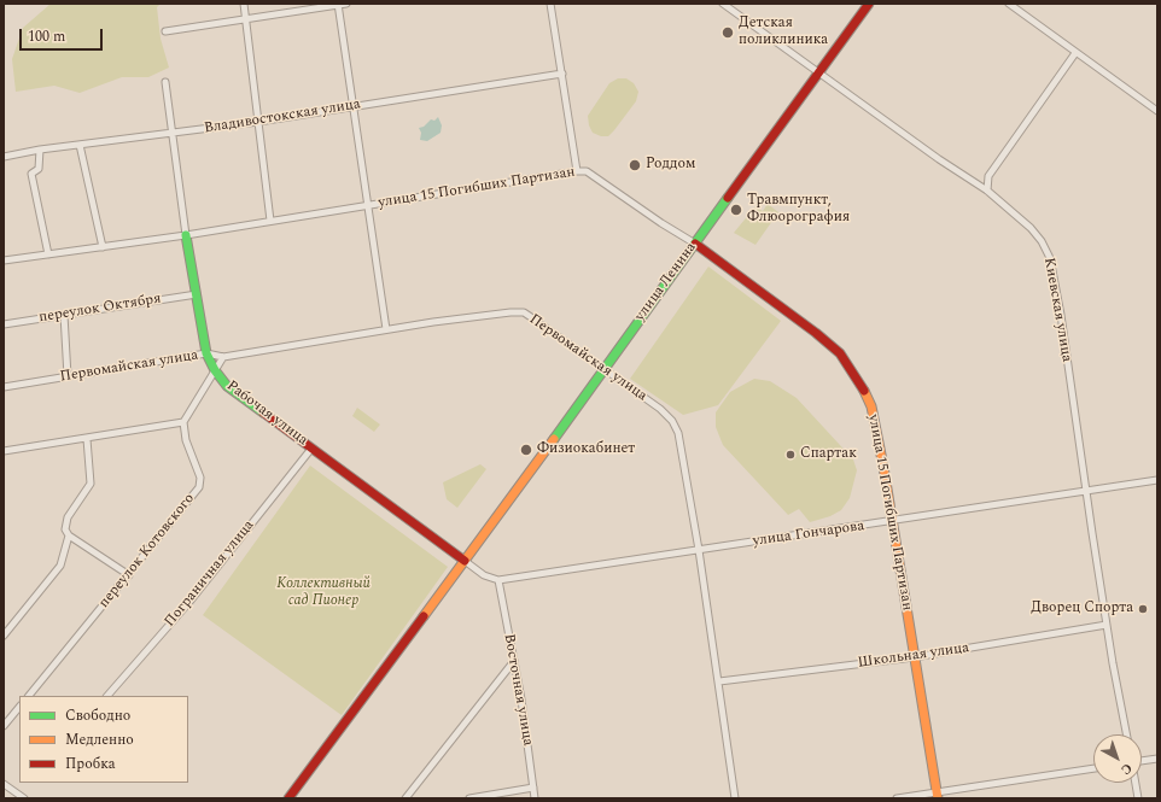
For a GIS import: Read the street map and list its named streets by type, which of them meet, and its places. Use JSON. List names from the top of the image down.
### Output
{
  "streets": {
    "street": [
      "Владивостокская улица",
      "улица 15 Погибших Партизан",
      "улица Ленина",
      "переулок Октября",
      "Киевская улица",
      "Первомайская улица",
      "Рабочая улица",
      "улица Гончарова",
      "переулок Котовского",
      "Пограничная улица",
      "Школьная улица",
      "Восточная улица"
    ]
  },
  "crossings": [
    ["Владивостокская улица", "Рабочая улица"],
    ["улица 15 Погибших Партизан", "улица Ленина"],
    ["улица 15 Погибших Партизан", "Рабочая улица"],
    ["улица 15 Погибших Партизан", "улица Гончарова"],
    ["улица 15 Погибших Партизан", "Школьная улица"],
    ["улица Ленина", "Киевская улица"],
    ["улица Ленина", "Первомайская улица"],
    ["улица Ленина", "Рабочая улица"],
    ["переулок Октября", "Рабочая улица"],
    ["Киевская улица", "улица Гончарова"],
    ["Киевская улица", "Школьная улица"],
    ["Первомайская улица", "Рабочая улица"],
    ["Первомайская улица", "улица Гончарова"],
    ["Первомайская улица", "Школьная улица"],
    ["Рабочая улица", "Пограничная улица"],
    ["улица Гончарова", "Восточная улица"]
  ],
  "parks": ["Коллективный сад Пионер"],
  "places": [
    "Детская поликлиника",
    "Роддом",
    "Травмпункт, Флюорография",
    "Физиокабинет",
    "Спартак",
    "Дворец Спорта"
  ],
  "legend": ["Свободно", "Медленно", "Пробка"],
  "scale_bar": "100 m",
  "north": "bottom right"
}
